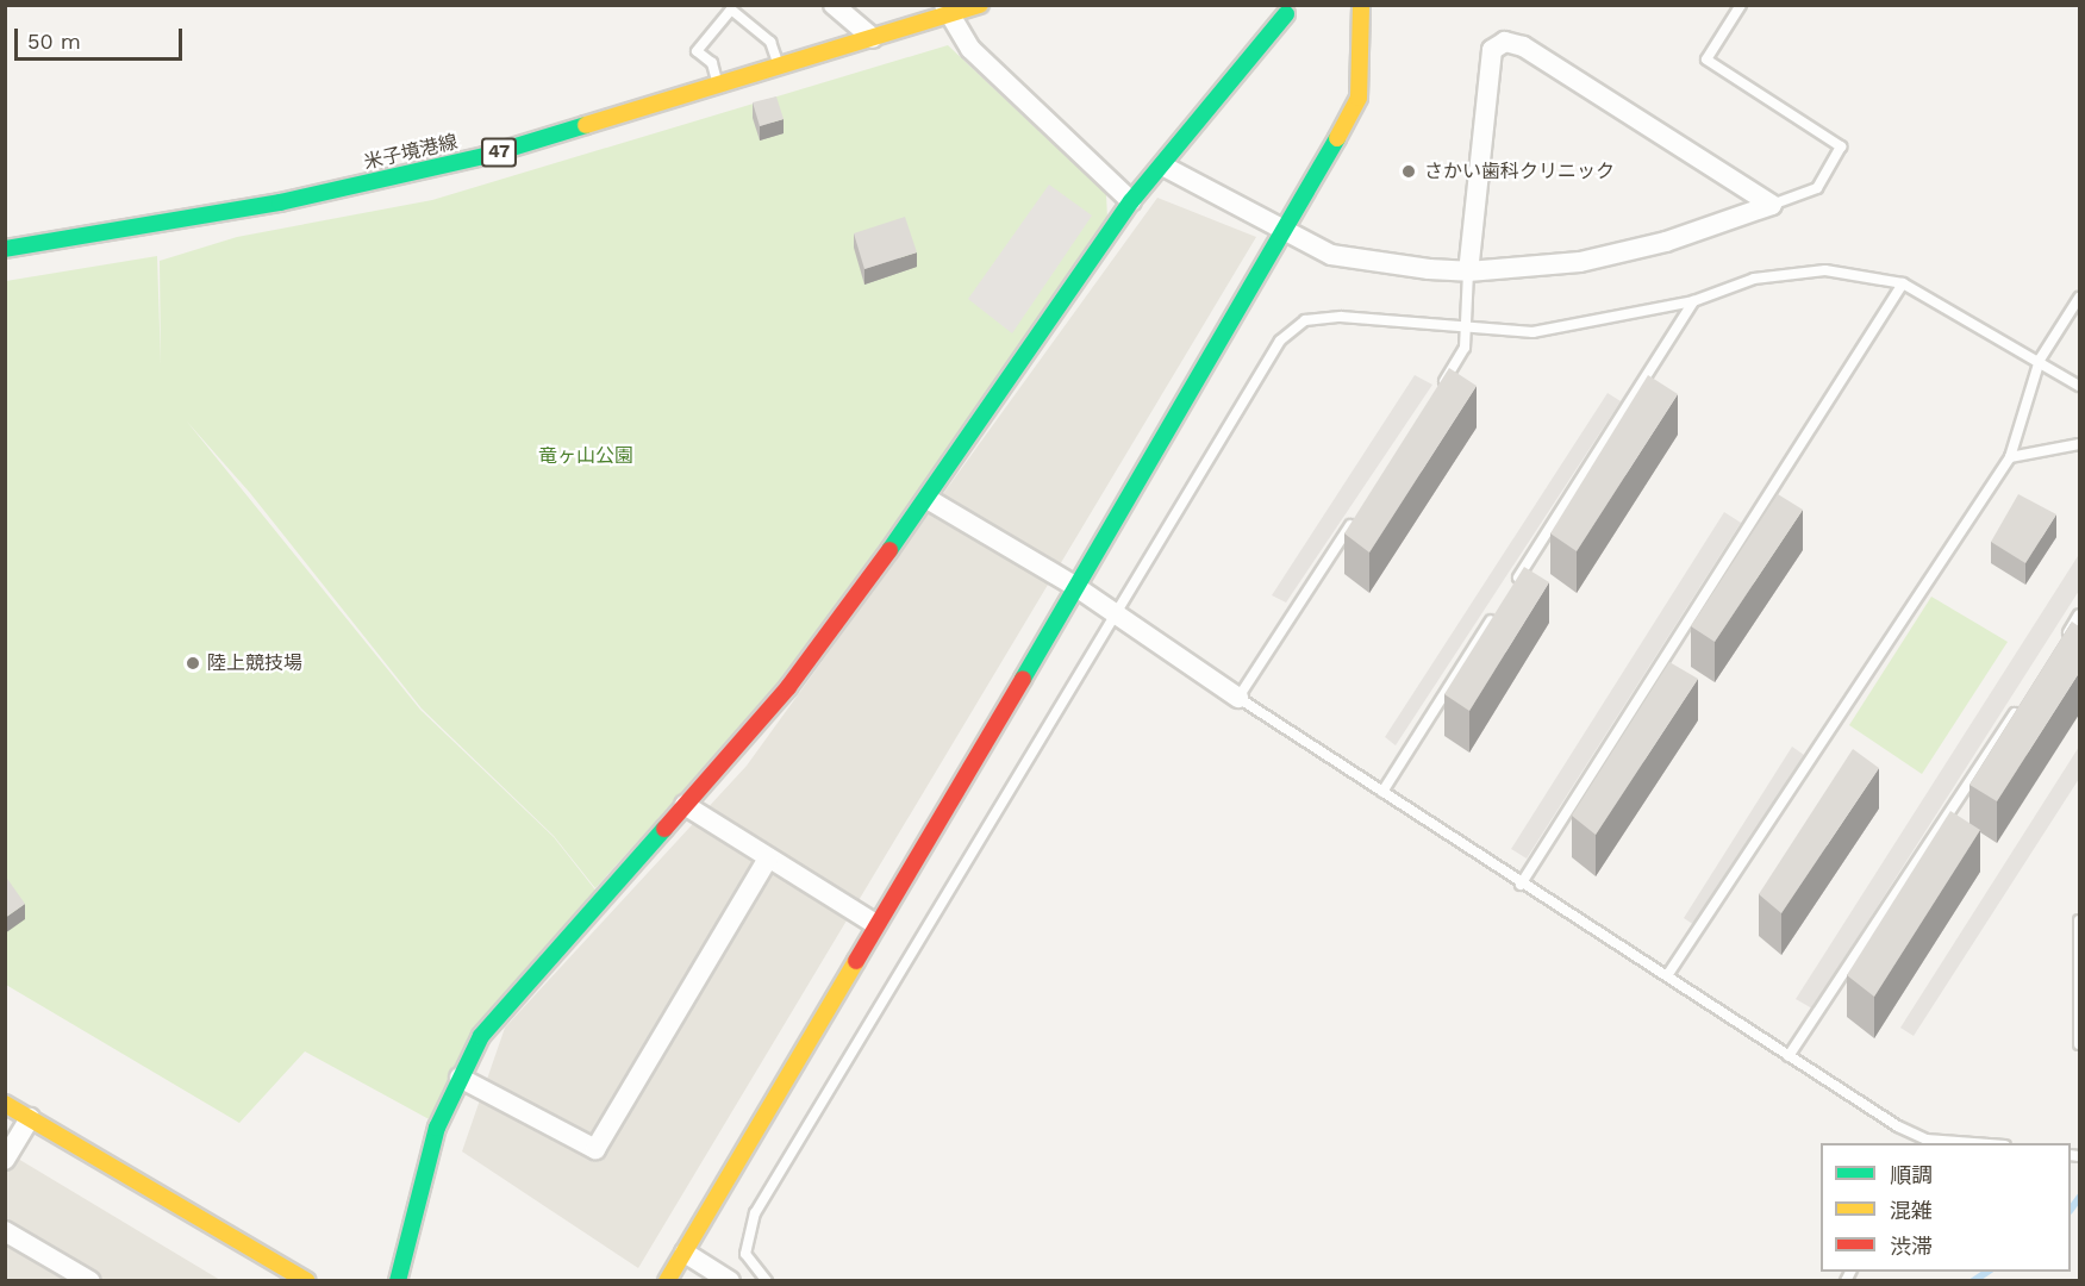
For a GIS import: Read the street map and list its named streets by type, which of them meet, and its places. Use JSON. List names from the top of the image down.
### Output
{
  "streets": {
    "street": ["米子境港線", "47"]
  },
  "parks": ["竜ヶ山公園"],
  "places": ["さかい歯科クリニック", "陸上競技場"],
  "legend": ["順調", "混雑", "渋滞"],
  "scale_bar": "50 m"
}
